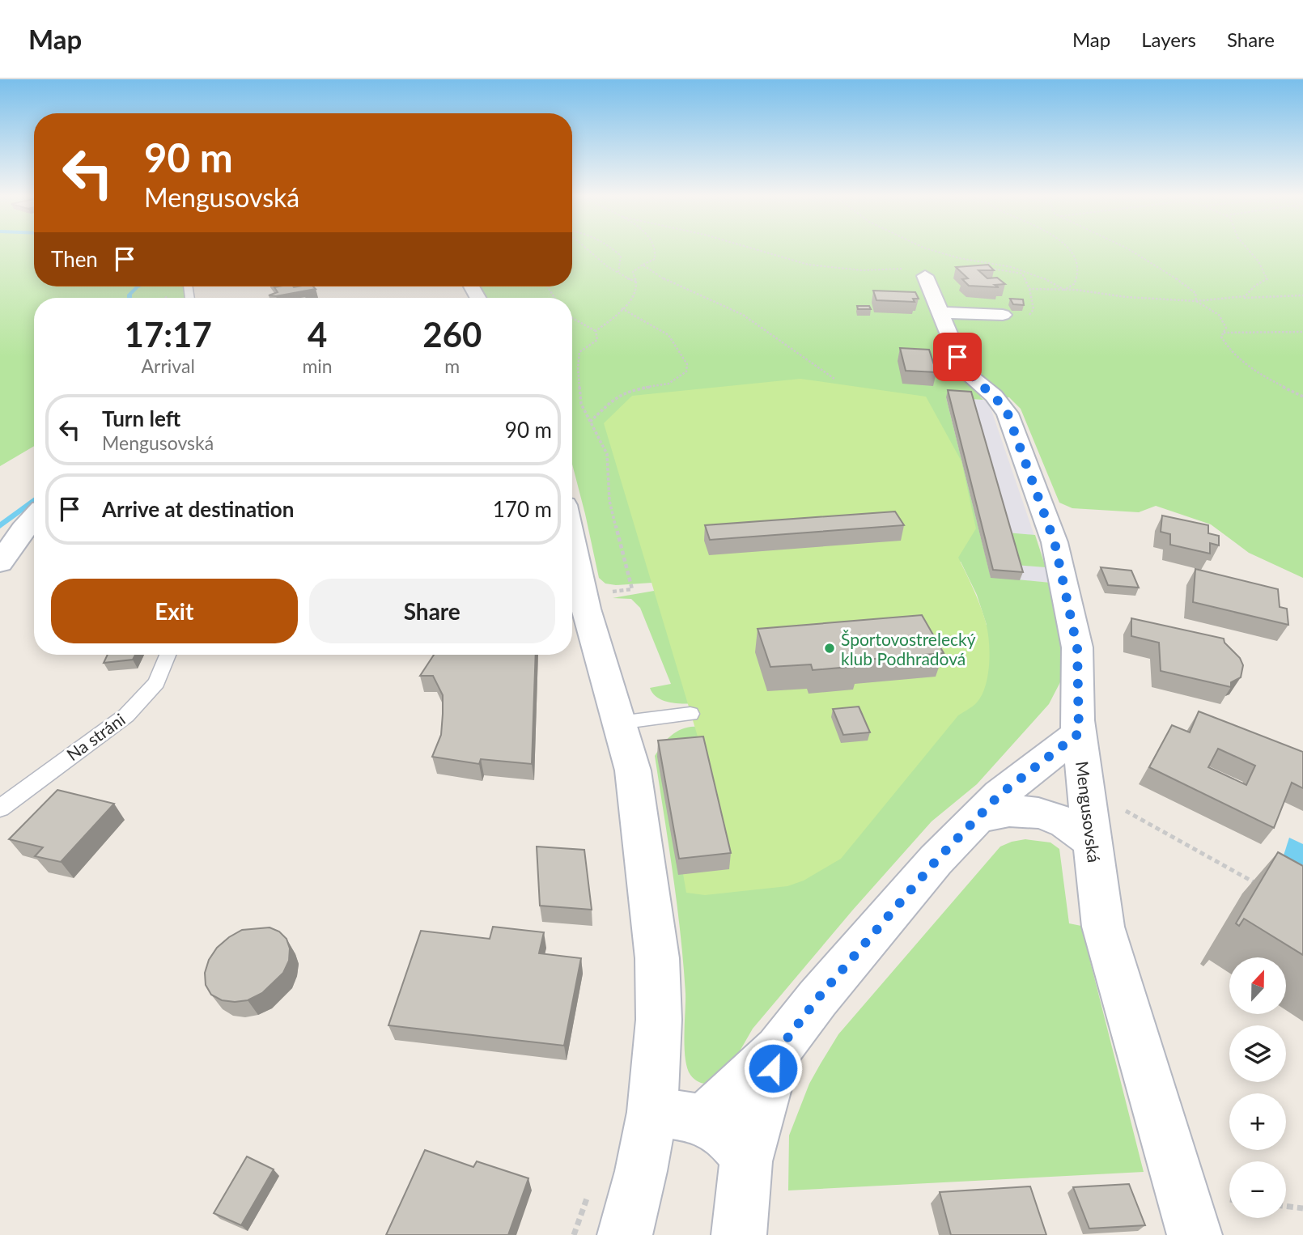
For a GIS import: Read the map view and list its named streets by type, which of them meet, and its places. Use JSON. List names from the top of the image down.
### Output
{
  "streets": {
    "street": ["Mengusovská"],
    "lane": ["Na stráni"]
  },
  "places": ["Športovostrelecký klub Podhradová"],
  "north": "top",
  "page": {
    "header": "Map",
    "nav": ["Map", "Layers", "Share"],
    "turn": ["90 m", "Mengusovská"],
    "then": "Then",
    "eta": [
      "17:17",
      "Arrival",
      "4",
      "min",
      "260",
      "m"
    ],
    "list": [
      {
        "name": "Turn left",
        "note": "Mengusovská",
        "value": "90 m"
      },
      {
        "name": "Arrive at destination",
        "value": "170 m"
      }
    ],
    "buttons": ["Exit", "Share"],
    "map_buttons": ["+", "−"]
  }
}
